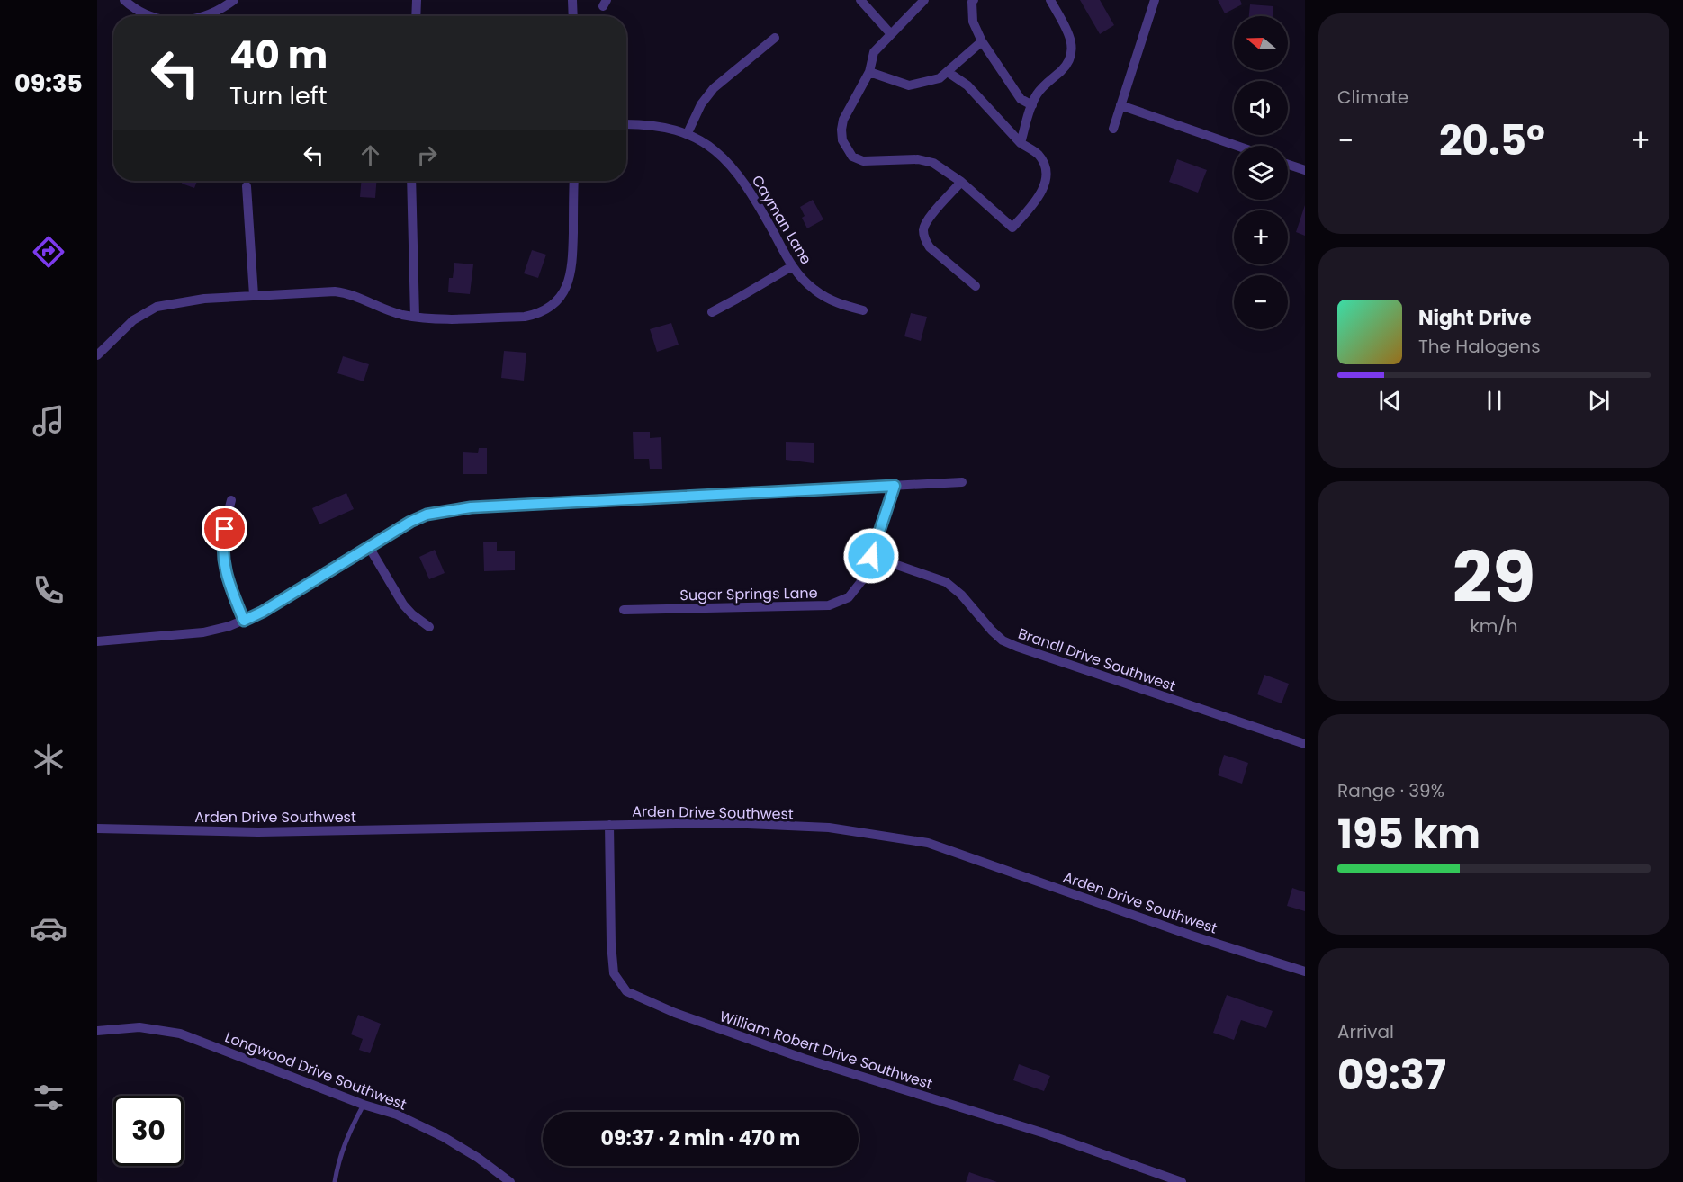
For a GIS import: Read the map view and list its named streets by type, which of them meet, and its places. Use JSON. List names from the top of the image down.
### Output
{
  "streets": {
    "street": [
      "Cayman Lane",
      "Sugar Springs Lane",
      "Brandl Drive Southwest",
      "Arden Drive Southwest",
      "William Robert Drive Southwest",
      "Longwood Drive Southwest"
    ]
  },
  "crossings": [
    ["Sugar Springs Lane", "Brandl Drive Southwest"],
    ["Arden Drive Southwest", "William Robert Drive Southwest"]
  ],
  "north": "left",
  "page": {
    "tabs": "09:35",
    "tile": [
      "Climate",
      ["29", "km/h"],
      ["Range · 39%", "195 km"],
      ["Arrival", "09:37"]
    ],
    "map_buttons": ["+", "−"],
    "turn": ["40 m", "Turn left"],
    "heat": ["−", "20.5°", "+"],
    "song": ["Night Drive", "The Halogens"],
    "limit": "30",
    "trip": "09:37 · 2 min · 470 m"
  }
}
